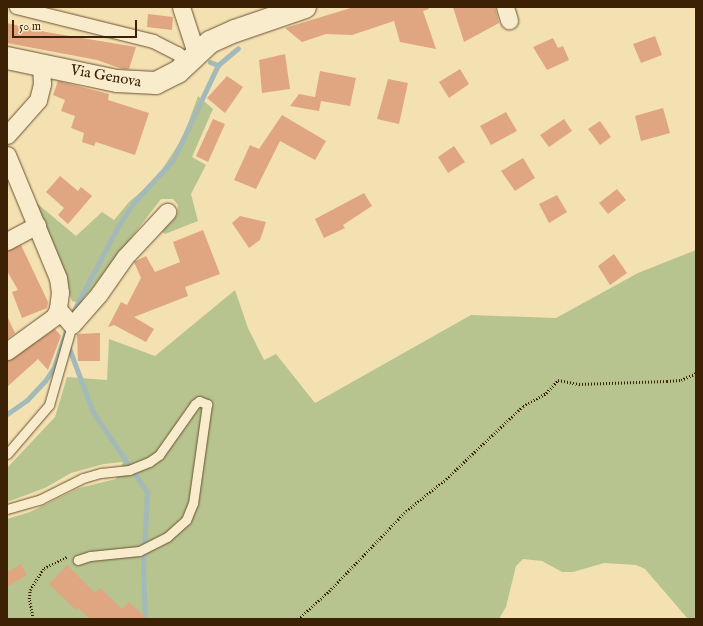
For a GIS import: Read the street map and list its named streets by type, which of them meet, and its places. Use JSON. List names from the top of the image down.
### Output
{
  "streets": {
    "main road": ["Via Genova"]
  },
  "scale_bar": "50 m"
}
